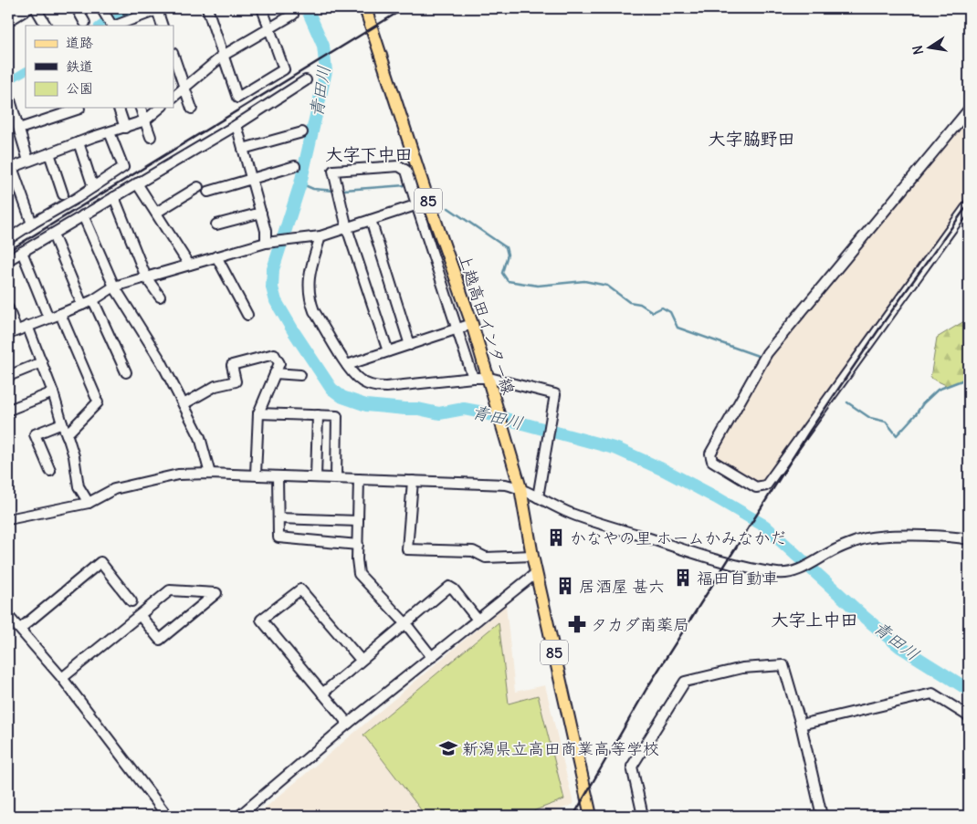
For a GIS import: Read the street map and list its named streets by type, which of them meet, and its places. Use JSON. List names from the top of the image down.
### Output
{
  "streets": {
    "main road": ["85", "上越高田インター線"]
  },
  "districts": ["大字脇野田", "大字下中田", "大字上中田"],
  "water": ["青田川"],
  "places": {
    "building": ["かなやの里 ホームかみなかだ", "福田自動車", "居酒屋 甚六"],
    "pharmacy": ["タカダ南薬局"],
    "school or university": ["新潟県立高田商業高等学校"]
  },
  "legend": ["道路", "鉄道", "公園"],
  "north": "left"
}
